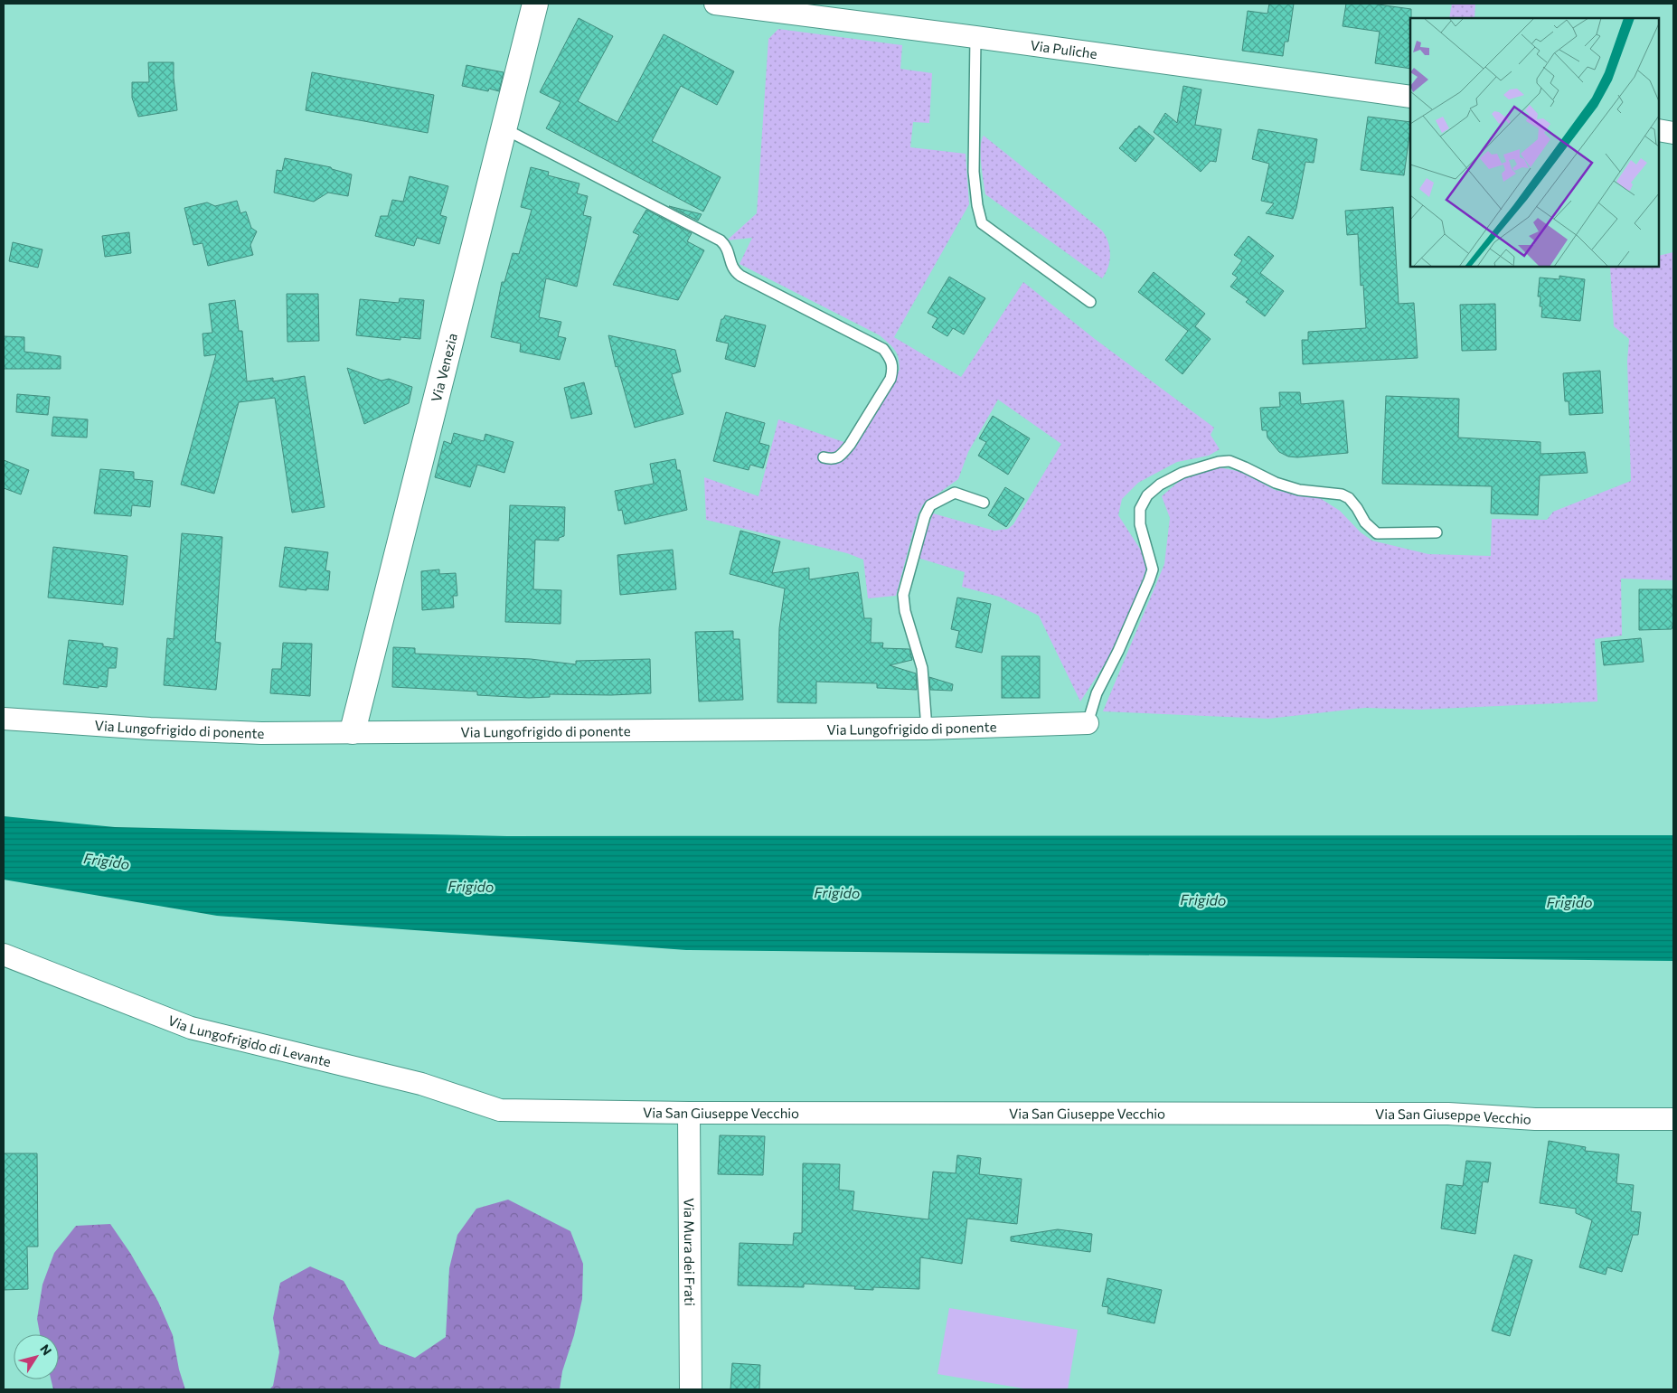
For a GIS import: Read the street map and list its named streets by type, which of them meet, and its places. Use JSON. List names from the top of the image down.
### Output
{
  "streets": {
    "street": [
      "Via Puliche",
      "Via Venezia",
      "Via Lungofrigido di ponente",
      "Via Lungofrigido di Levante",
      "Via San Giuseppe Vecchio",
      "Via Mura dei Frati"
    ]
  },
  "crossings": [
    ["Via Venezia", "Via Lungofrigido di ponente"],
    ["Via Lungofrigido di Levante", "Via San Giuseppe Vecchio"],
    ["Via San Giuseppe Vecchio", "Via Mura dei Frati"]
  ],
  "water": ["Frigido"],
  "north": "top right"
}
